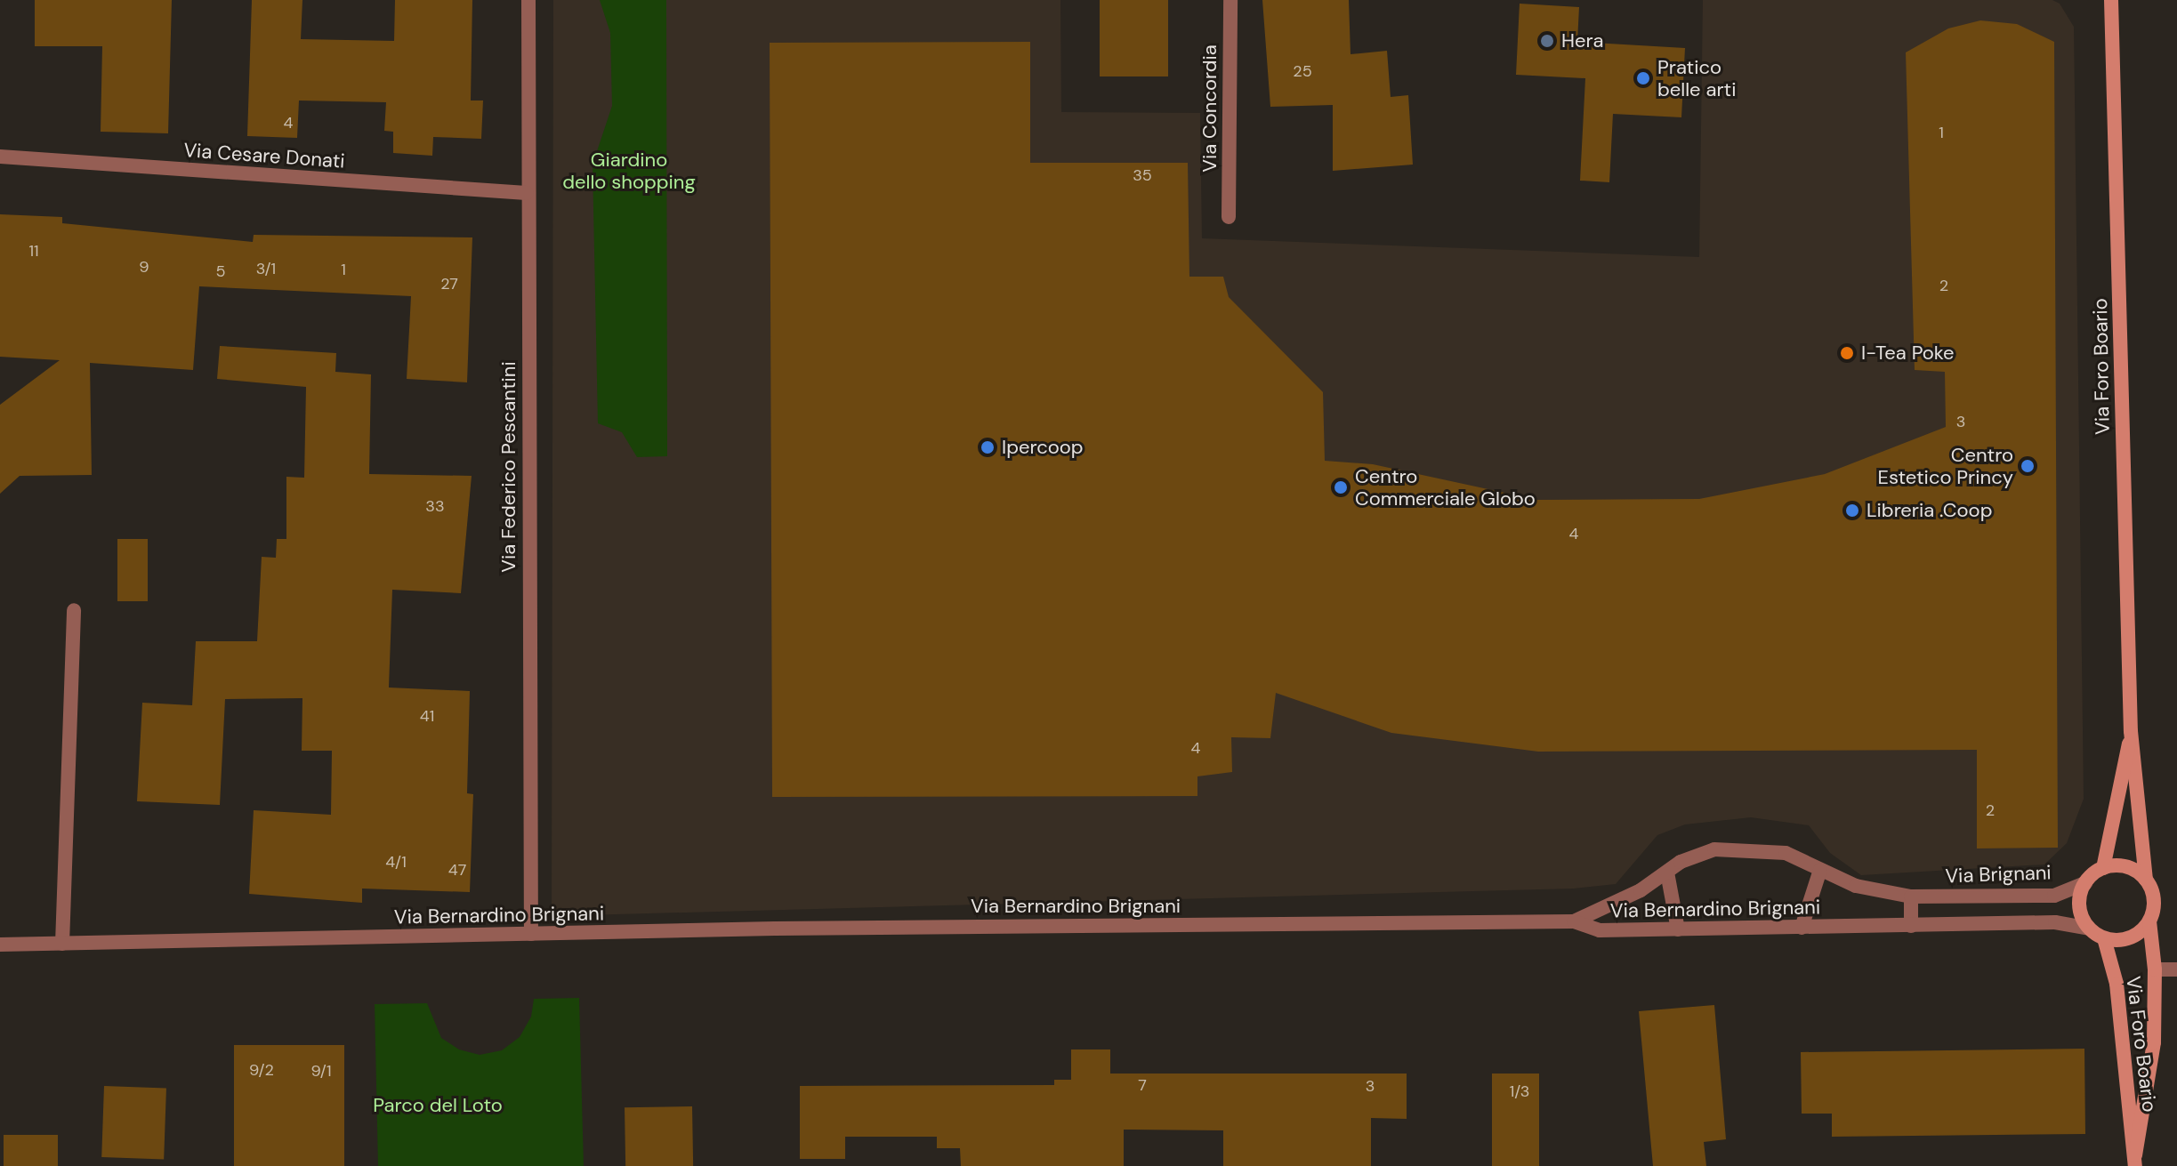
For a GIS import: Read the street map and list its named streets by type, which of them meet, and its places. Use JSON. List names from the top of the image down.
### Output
{
  "streets": {
    "street": [
      "Via Concordia",
      "Via Cesare Donati",
      "Via Foro Boario",
      "Via Federico Pescantini",
      "Via Brignani",
      "Via Bernardino Brignani"
    ]
  },
  "crossings": [
    ["Via Cesare Donati", "Via Federico Pescantini"],
    ["Via Foro Boario", "Via Brignani"],
    ["Via Foro Boario", "Via Bernardino Brignani"],
    ["Via Federico Pescantini", "Via Bernardino Brignani"],
    ["Via Brignani", "Via Bernardino Brignani"]
  ],
  "parks": ["Giardino dello shopping", "Parco del Loto"],
  "places": [
    "Hera",
    "Pratico belle arti",
    "I-Tea Poke",
    "Ipercoop",
    "Centro Estetico Princy",
    "Centro Commerciale Globo",
    "Libreria .Coop"
  ],
  "house_numbers": [
    "25",
    "4",
    "1",
    "35",
    "11",
    "9",
    "3/1",
    "1",
    "5",
    "27",
    "2",
    "3",
    "33",
    "4",
    "41",
    "4",
    "2",
    "4/1",
    "47",
    "9/2",
    "9/1",
    "7",
    "3",
    "1/3"
  ]
}
